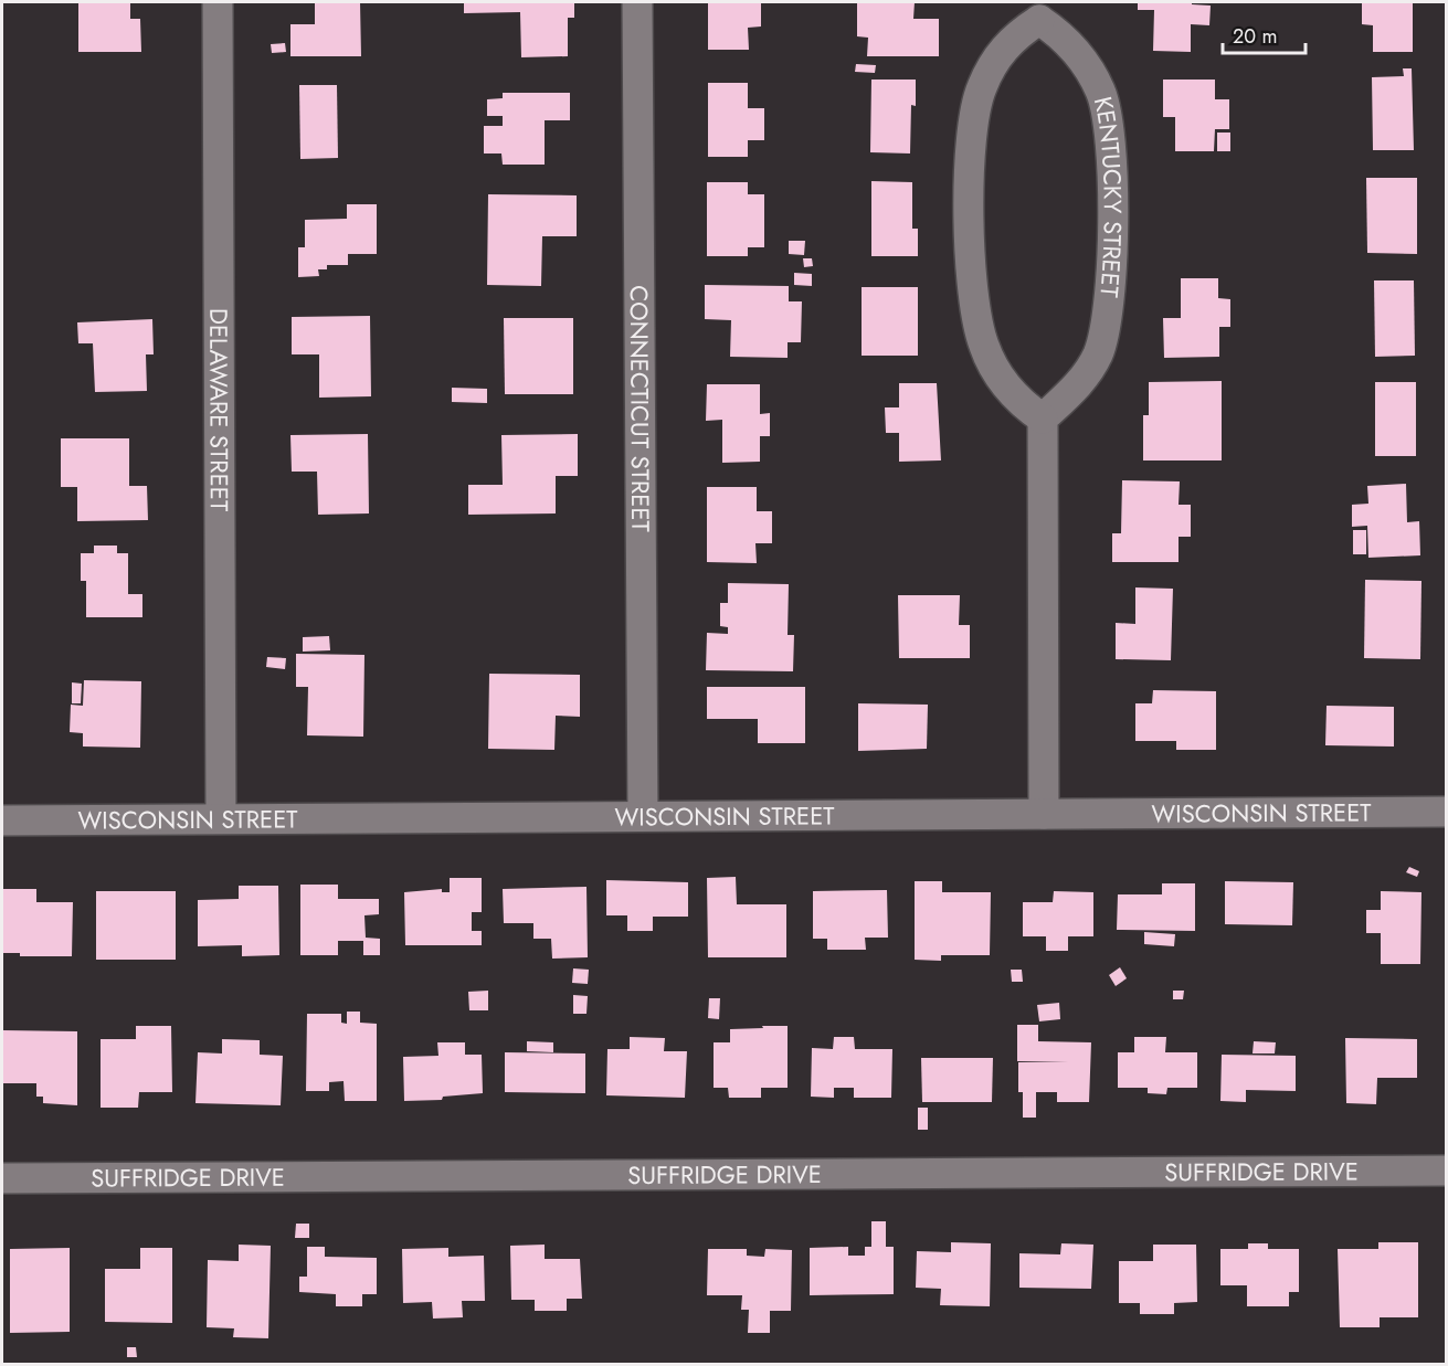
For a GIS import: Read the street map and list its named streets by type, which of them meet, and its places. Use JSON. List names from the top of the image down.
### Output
{
  "streets": {
    "street": [
      "KENTUCKY STREET",
      "CONNECTICUT STREET",
      "DELAWARE STREET",
      "WISCONSIN STREET",
      "SUFFRIDGE DRIVE"
    ]
  },
  "crossings": [
    ["CONNECTICUT STREET", "WISCONSIN STREET"],
    ["DELAWARE STREET", "WISCONSIN STREET"]
  ],
  "scale_bar": "20 m"
}
